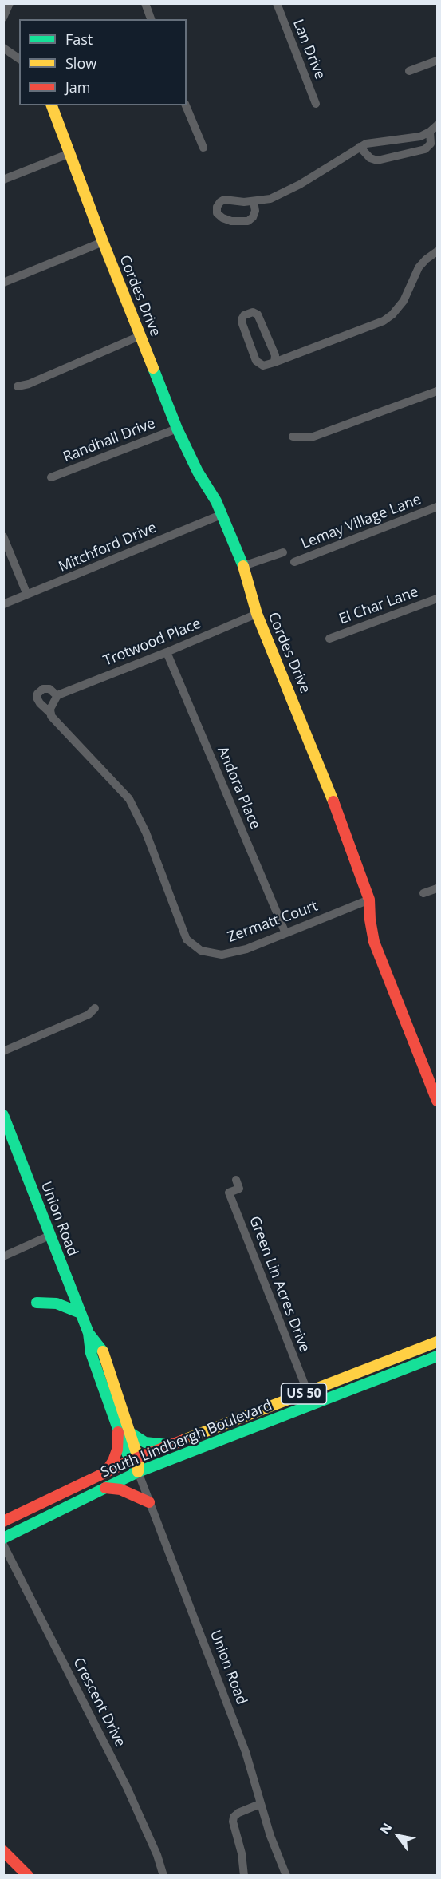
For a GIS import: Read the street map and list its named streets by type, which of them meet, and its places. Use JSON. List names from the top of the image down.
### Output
{
  "streets": {
    "main road": [
      "Cordes Drive",
      "Union Road",
      "US 50",
      "South Lindbergh Boulevard"
    ],
    "street": [
      "Lan Drive",
      "Randhall Drive",
      "Lemay Village Lane",
      "Mitchford Drive",
      "El Char Lane",
      "Trotwood Place",
      "Andora Place",
      "Zermatt Court",
      "Green Lin Acres Drive",
      "Crescent Drive"
    ]
  },
  "crossings": [
    ["Cordes Drive", "Randhall Drive"],
    ["Cordes Drive", "Mitchford Drive"],
    ["Cordes Drive", "Trotwood Place"],
    ["Cordes Drive", "Zermatt Court"],
    ["Trotwood Place", "Andora Place"],
    ["Trotwood Place", "Zermatt Court"],
    ["Andora Place", "Zermatt Court"],
    ["Union Road", "South Lindbergh Boulevard"],
    ["Green Lin Acres Drive", "South Lindbergh Boulevard"]
  ],
  "legend": ["Fast", "Slow", "Jam"],
  "north": "top left"
}
